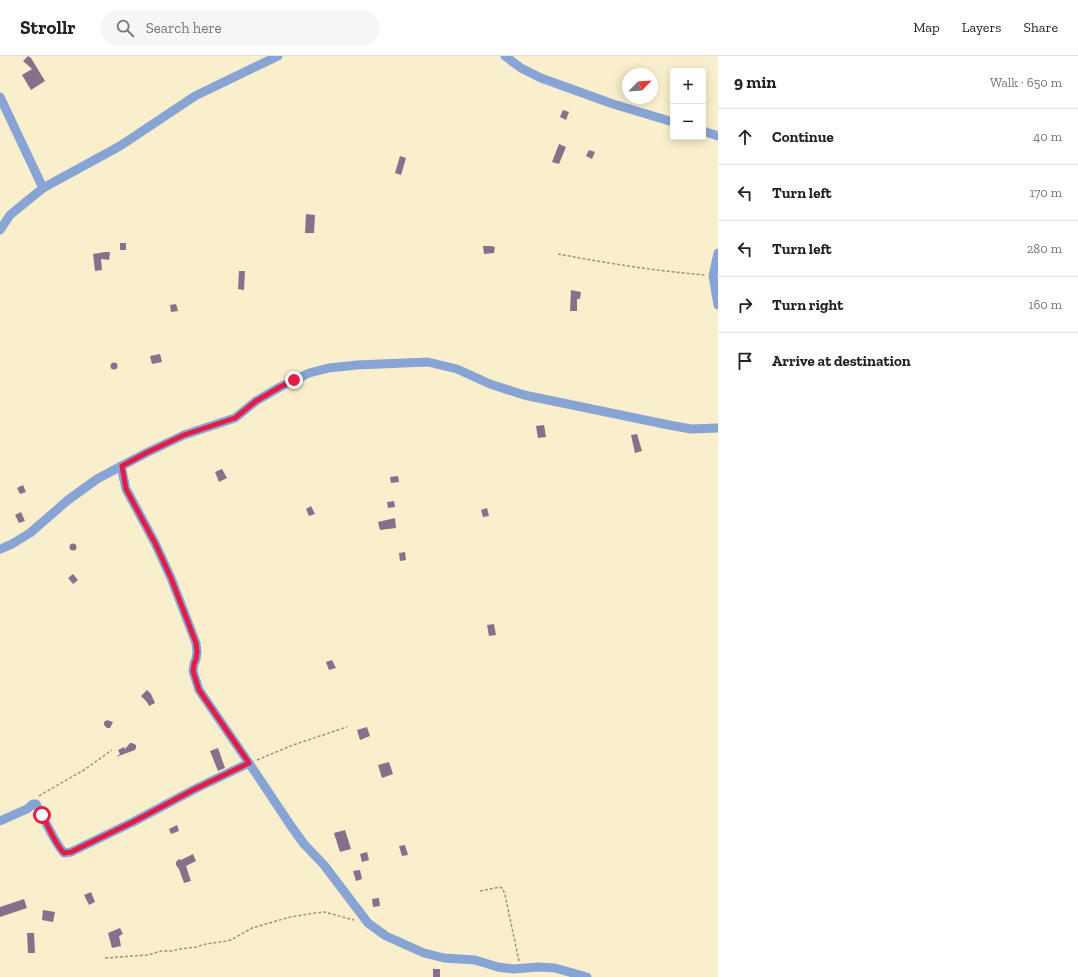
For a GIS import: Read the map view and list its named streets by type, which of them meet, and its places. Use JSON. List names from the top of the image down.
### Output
{
  "north": "top right",
  "page": {
    "header": "Strollr",
    "search": "Search here",
    "nav": ["Map", "Layers", "Share"],
    "heading": ["9 min", "Walk · 650 m"],
    "map_buttons": ["+", "−"],
    "list": [
      ["Continue", "40 m"],
      ["Turn left", "170 m"],
      ["Turn left", "280 m"],
      ["Turn right", "160 m"],
      "Arrive at destination"
    ]
  }
}
